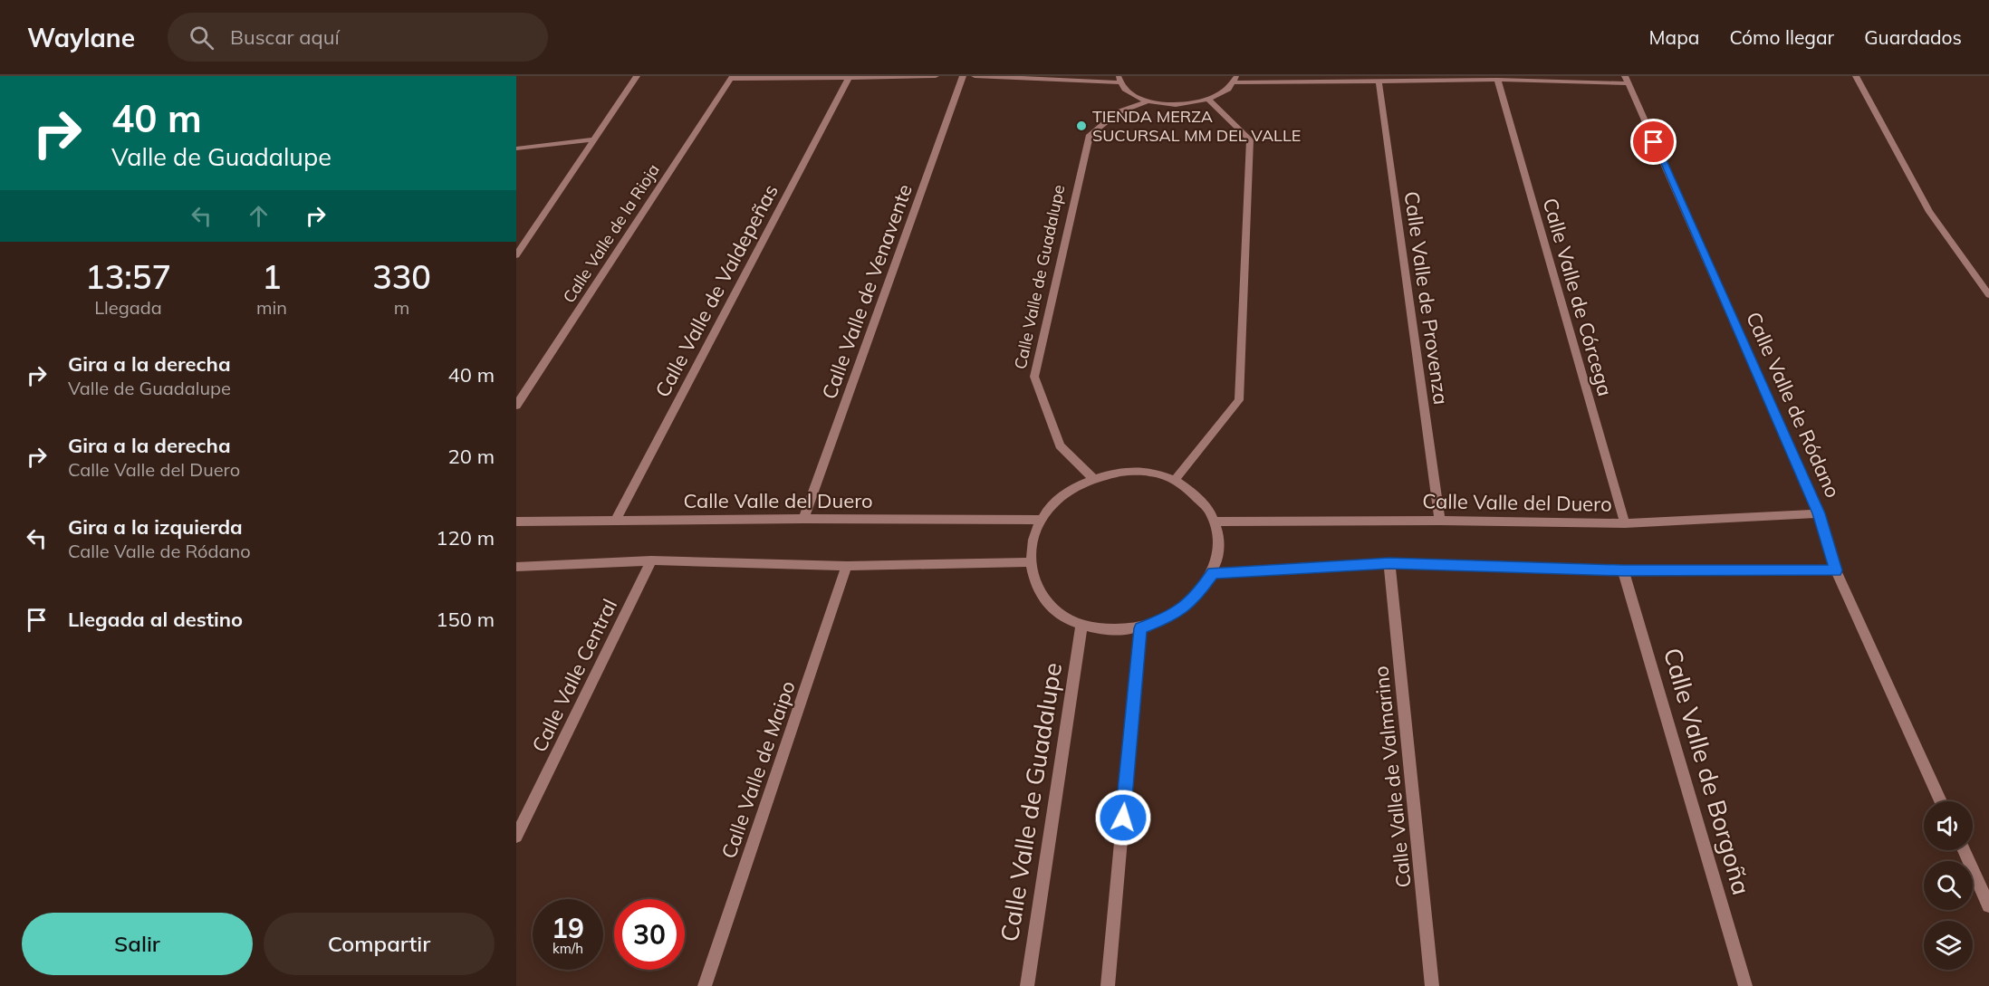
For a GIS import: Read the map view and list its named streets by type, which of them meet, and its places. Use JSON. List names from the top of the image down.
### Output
{
  "streets": {
    "street": [
      "Calle Valle de la Rioja",
      "Calle Valle de Guadalupe",
      "Calle Valle de Valdepeñas",
      "Calle Valle de Venavente",
      "Calle Valle de Córcega",
      "Calle Valle de Provenza",
      "Calle Valle de Ródano",
      "Calle Valle del Duero",
      "Calle Valle Central",
      "Calle Valle de Maipo",
      "Calle Valle de Borgoña",
      "Calle Valle de Valmarino"
    ]
  },
  "crossings": [
    ["Calle Valle de Guadalupe", "Calle Valle del Duero"],
    ["Calle Valle de Valdepeñas", "Calle Valle del Duero"],
    ["Calle Valle de Venavente", "Calle Valle del Duero"],
    ["Calle Valle de Córcega", "Calle Valle del Duero"],
    ["Calle Valle de Provenza", "Calle Valle del Duero"],
    ["Calle Valle de Ródano", "Calle Valle del Duero"]
  ],
  "places": ["TIENDA MERZA SUCURSAL MM DEL VALLE"],
  "page": {
    "header": "Waylane",
    "search": "Buscar aquí",
    "nav": ["Mapa", "Cómo llegar", "Guardados"],
    "turn": ["40 m", "Valle de Guadalupe"],
    "eta": [
      "13:57",
      "Llegada",
      "1",
      "min",
      "330",
      "m"
    ],
    "list": [
      {
        "name": "Gira a la derecha",
        "note": "Valle de Guadalupe",
        "value": "40 m"
      },
      {
        "name": "Gira a la derecha",
        "note": "Calle Valle del Duero",
        "value": "20 m"
      },
      {
        "name": "Gira a la izquierda",
        "note": "Calle Valle de Ródano",
        "value": "120 m"
      },
      {
        "name": "Llegada al destino",
        "value": "150 m"
      }
    ],
    "speed": "19 km/h",
    "limit": "30",
    "buttons": ["Salir", "Compartir"]
  }
}
